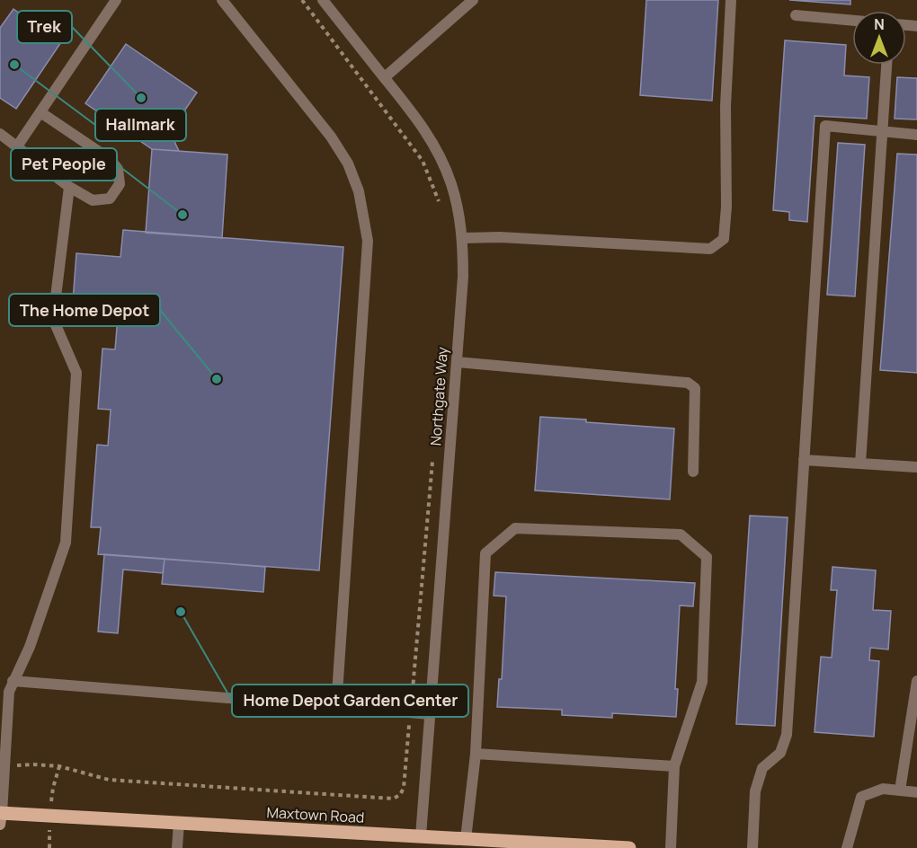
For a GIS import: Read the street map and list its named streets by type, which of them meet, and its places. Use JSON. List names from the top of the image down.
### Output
{
  "streets": {
    "main road": ["Maxtown Road"],
    "street": ["Northgate Way"]
  },
  "crossings": [
    ["Northgate Way", "Maxtown Road"]
  ],
  "places": [
    "Hallmark",
    "Trek",
    "Pet People",
    "The Home Depot",
    "Home Depot Garden Center"
  ],
  "north": "top"
}
